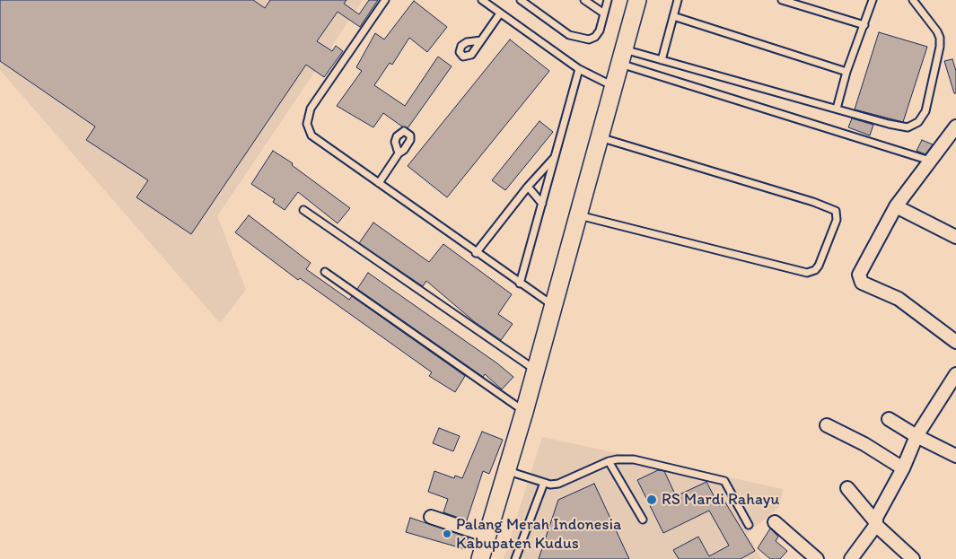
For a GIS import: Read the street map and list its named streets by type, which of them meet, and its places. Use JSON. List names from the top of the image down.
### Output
{
  "places": ["RS Mardi Rahayu", "Palang Merah Indonesia Kabupaten Kudus"]
}
